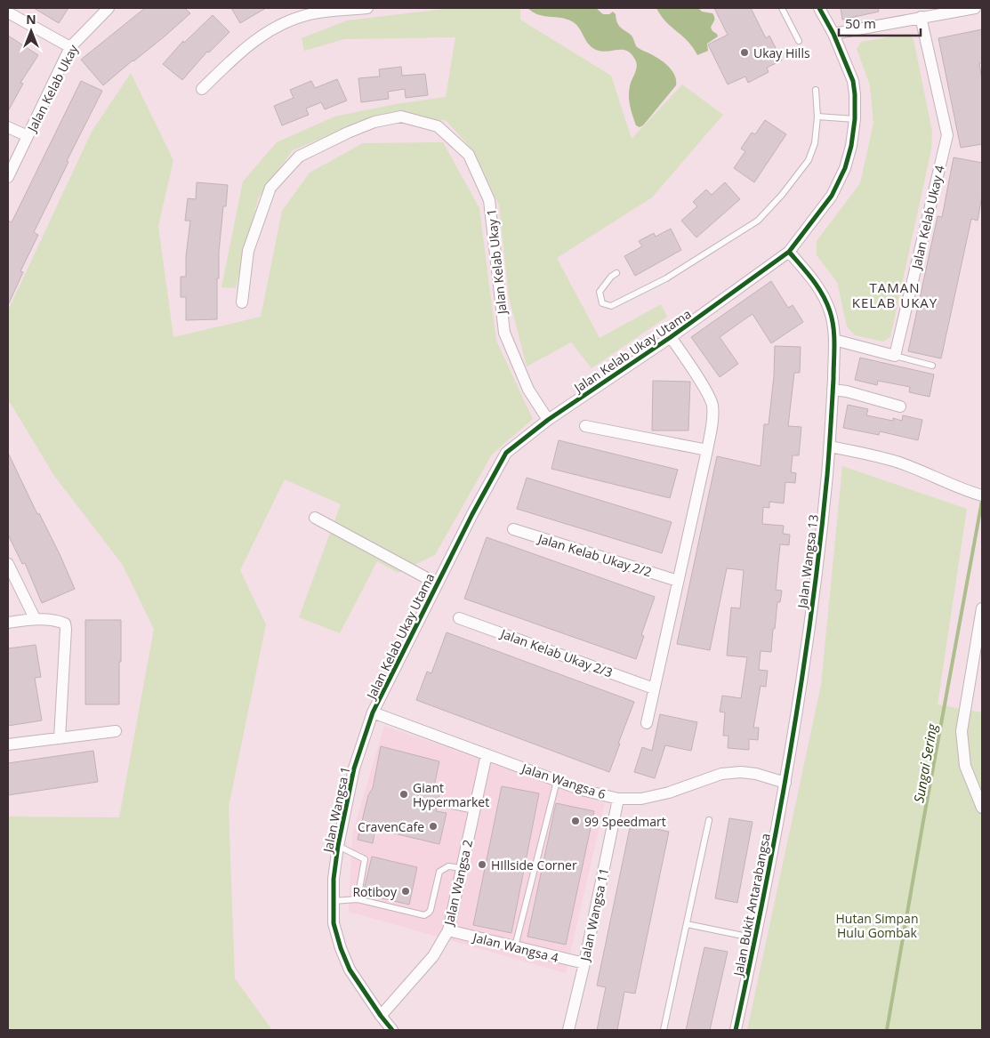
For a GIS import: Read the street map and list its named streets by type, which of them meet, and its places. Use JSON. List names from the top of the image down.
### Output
{
  "streets": {
    "street": [
      "Jalan Kelab Ukay",
      "Jalan Kelab Ukay 4",
      "Jalan Kelab Ukay 1",
      "Jalan Kelab Ukay Utama",
      "Jalan Kelab Ukay 2/2",
      "Jalan Wangsa 13",
      "Jalan Kelab Ukay 2/3",
      "Jalan Wangsa 6",
      "Jalan Wangsa 1",
      "Jalan Wangsa 2",
      "Jalan Bukit Antarabangsa",
      "Jalan Wangsa 11",
      "Jalan Wangsa 4"
    ]
  },
  "crossings": [
    ["Jalan Kelab Ukay 1", "Jalan Kelab Ukay Utama"],
    ["Jalan Kelab Ukay Utama", "Jalan Kelab Ukay 2/2"],
    ["Jalan Kelab Ukay Utama", "Jalan Wangsa 13"],
    ["Jalan Kelab Ukay Utama", "Jalan Kelab Ukay 2/3"],
    ["Jalan Kelab Ukay Utama", "Jalan Wangsa 6"],
    ["Jalan Kelab Ukay Utama", "Jalan Wangsa 1"],
    ["Jalan Wangsa 13", "Jalan Wangsa 6"],
    ["Jalan Wangsa 13", "Jalan Bukit Antarabangsa"],
    ["Jalan Wangsa 6", "Jalan Wangsa 1"],
    ["Jalan Wangsa 6", "Jalan Wangsa 2"],
    ["Jalan Wangsa 6", "Jalan Bukit Antarabangsa"],
    ["Jalan Wangsa 6", "Jalan Wangsa 11"],
    ["Jalan Wangsa 1", "Jalan Wangsa 2"],
    ["Jalan Wangsa 2", "Jalan Wangsa 4"],
    ["Jalan Wangsa 11", "Jalan Wangsa 4"]
  ],
  "districts": ["TAMAN KELAB UKAY"],
  "water": ["Sungai Sering"],
  "parks": ["Hutan Simpan Hulu Gombak"],
  "places": [
    "Ukay Hills",
    "Giant Hypermarket",
    "99 Speedmart",
    "CravenCafe",
    "HIllside Corner",
    "Rotiboy"
  ],
  "scale_bar": "50 m",
  "north": "top"
}
